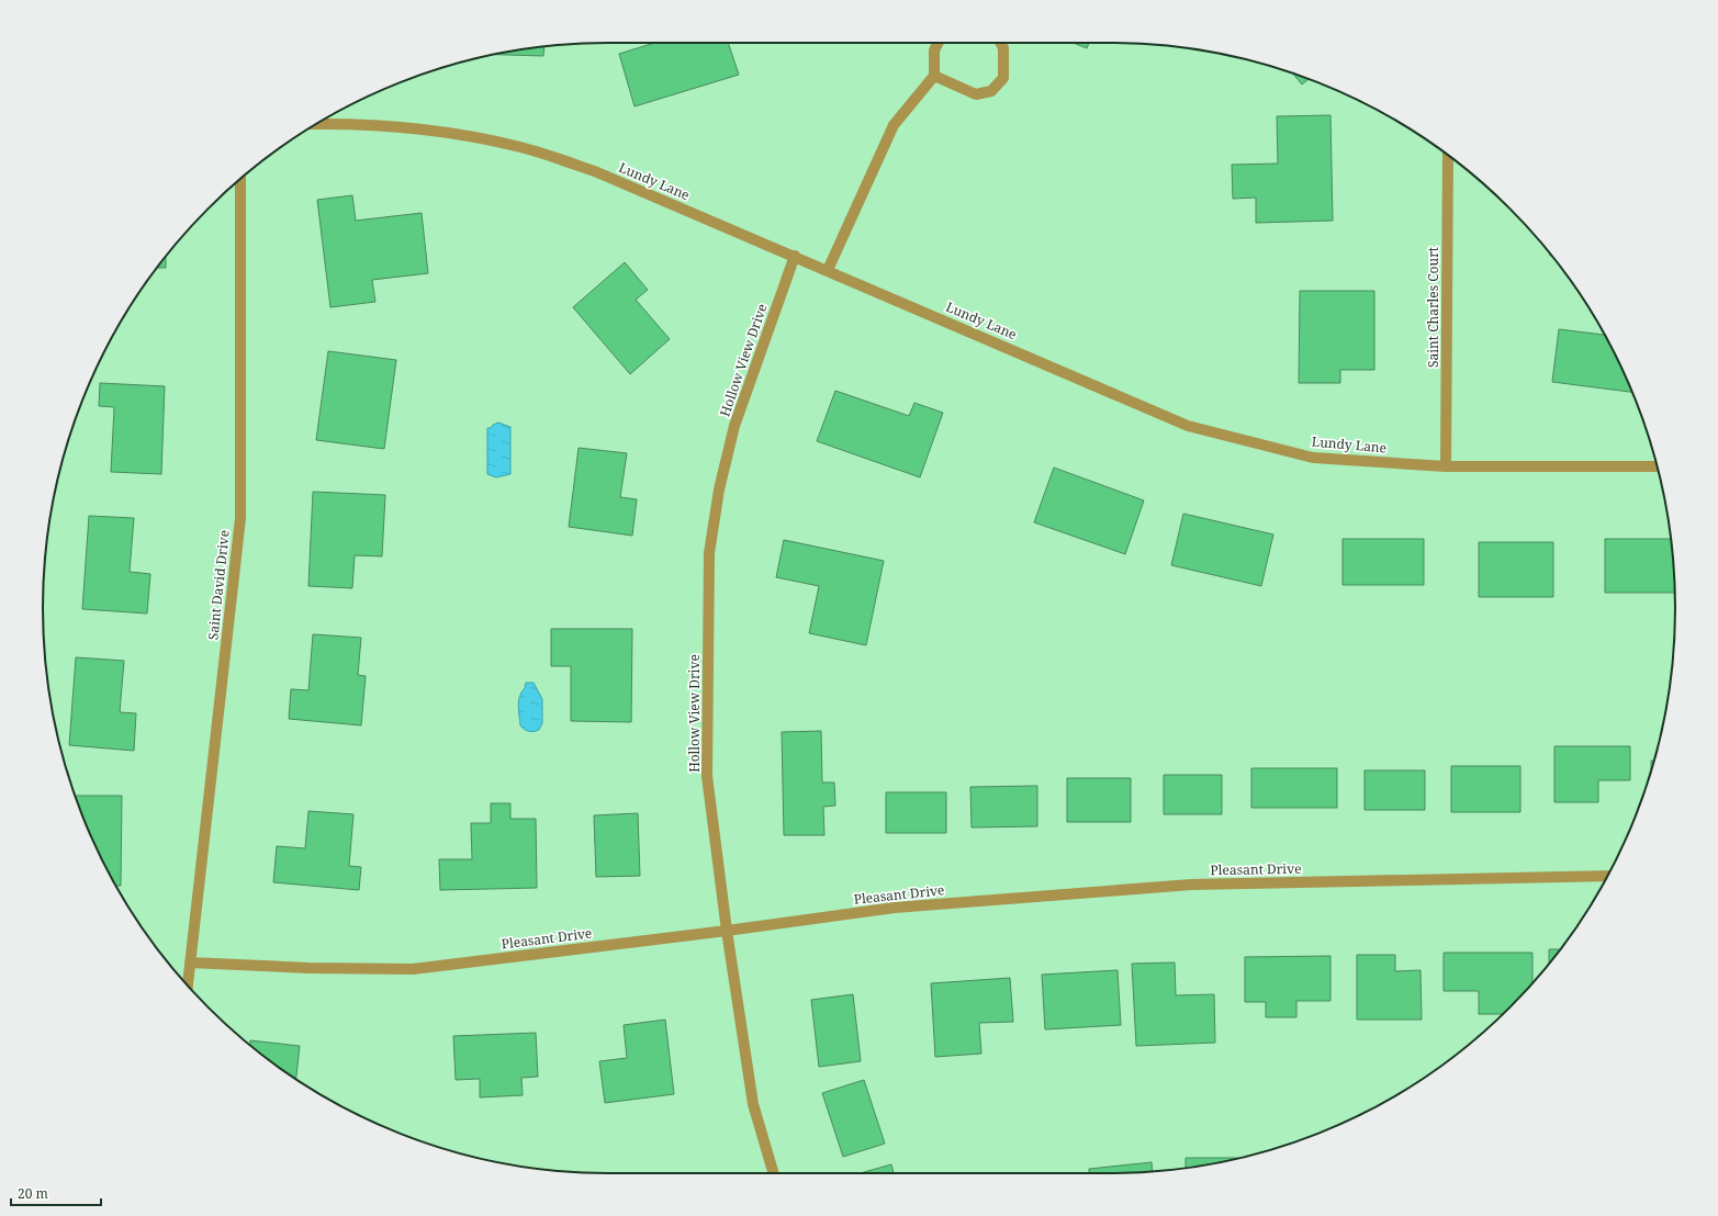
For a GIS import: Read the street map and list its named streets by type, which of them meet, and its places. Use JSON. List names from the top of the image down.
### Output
{
  "streets": {
    "street": [
      "Lundy Lane",
      "Saint Charles Court",
      "Hollow View Drive",
      "Saint David Drive",
      "Pleasant Drive"
    ]
  },
  "crossings": [
    ["Lundy Lane", "Saint Charles Court"],
    ["Lundy Lane", "Hollow View Drive"],
    ["Hollow View Drive", "Pleasant Drive"],
    ["Saint David Drive", "Pleasant Drive"]
  ],
  "scale_bar": "20 m"
}
